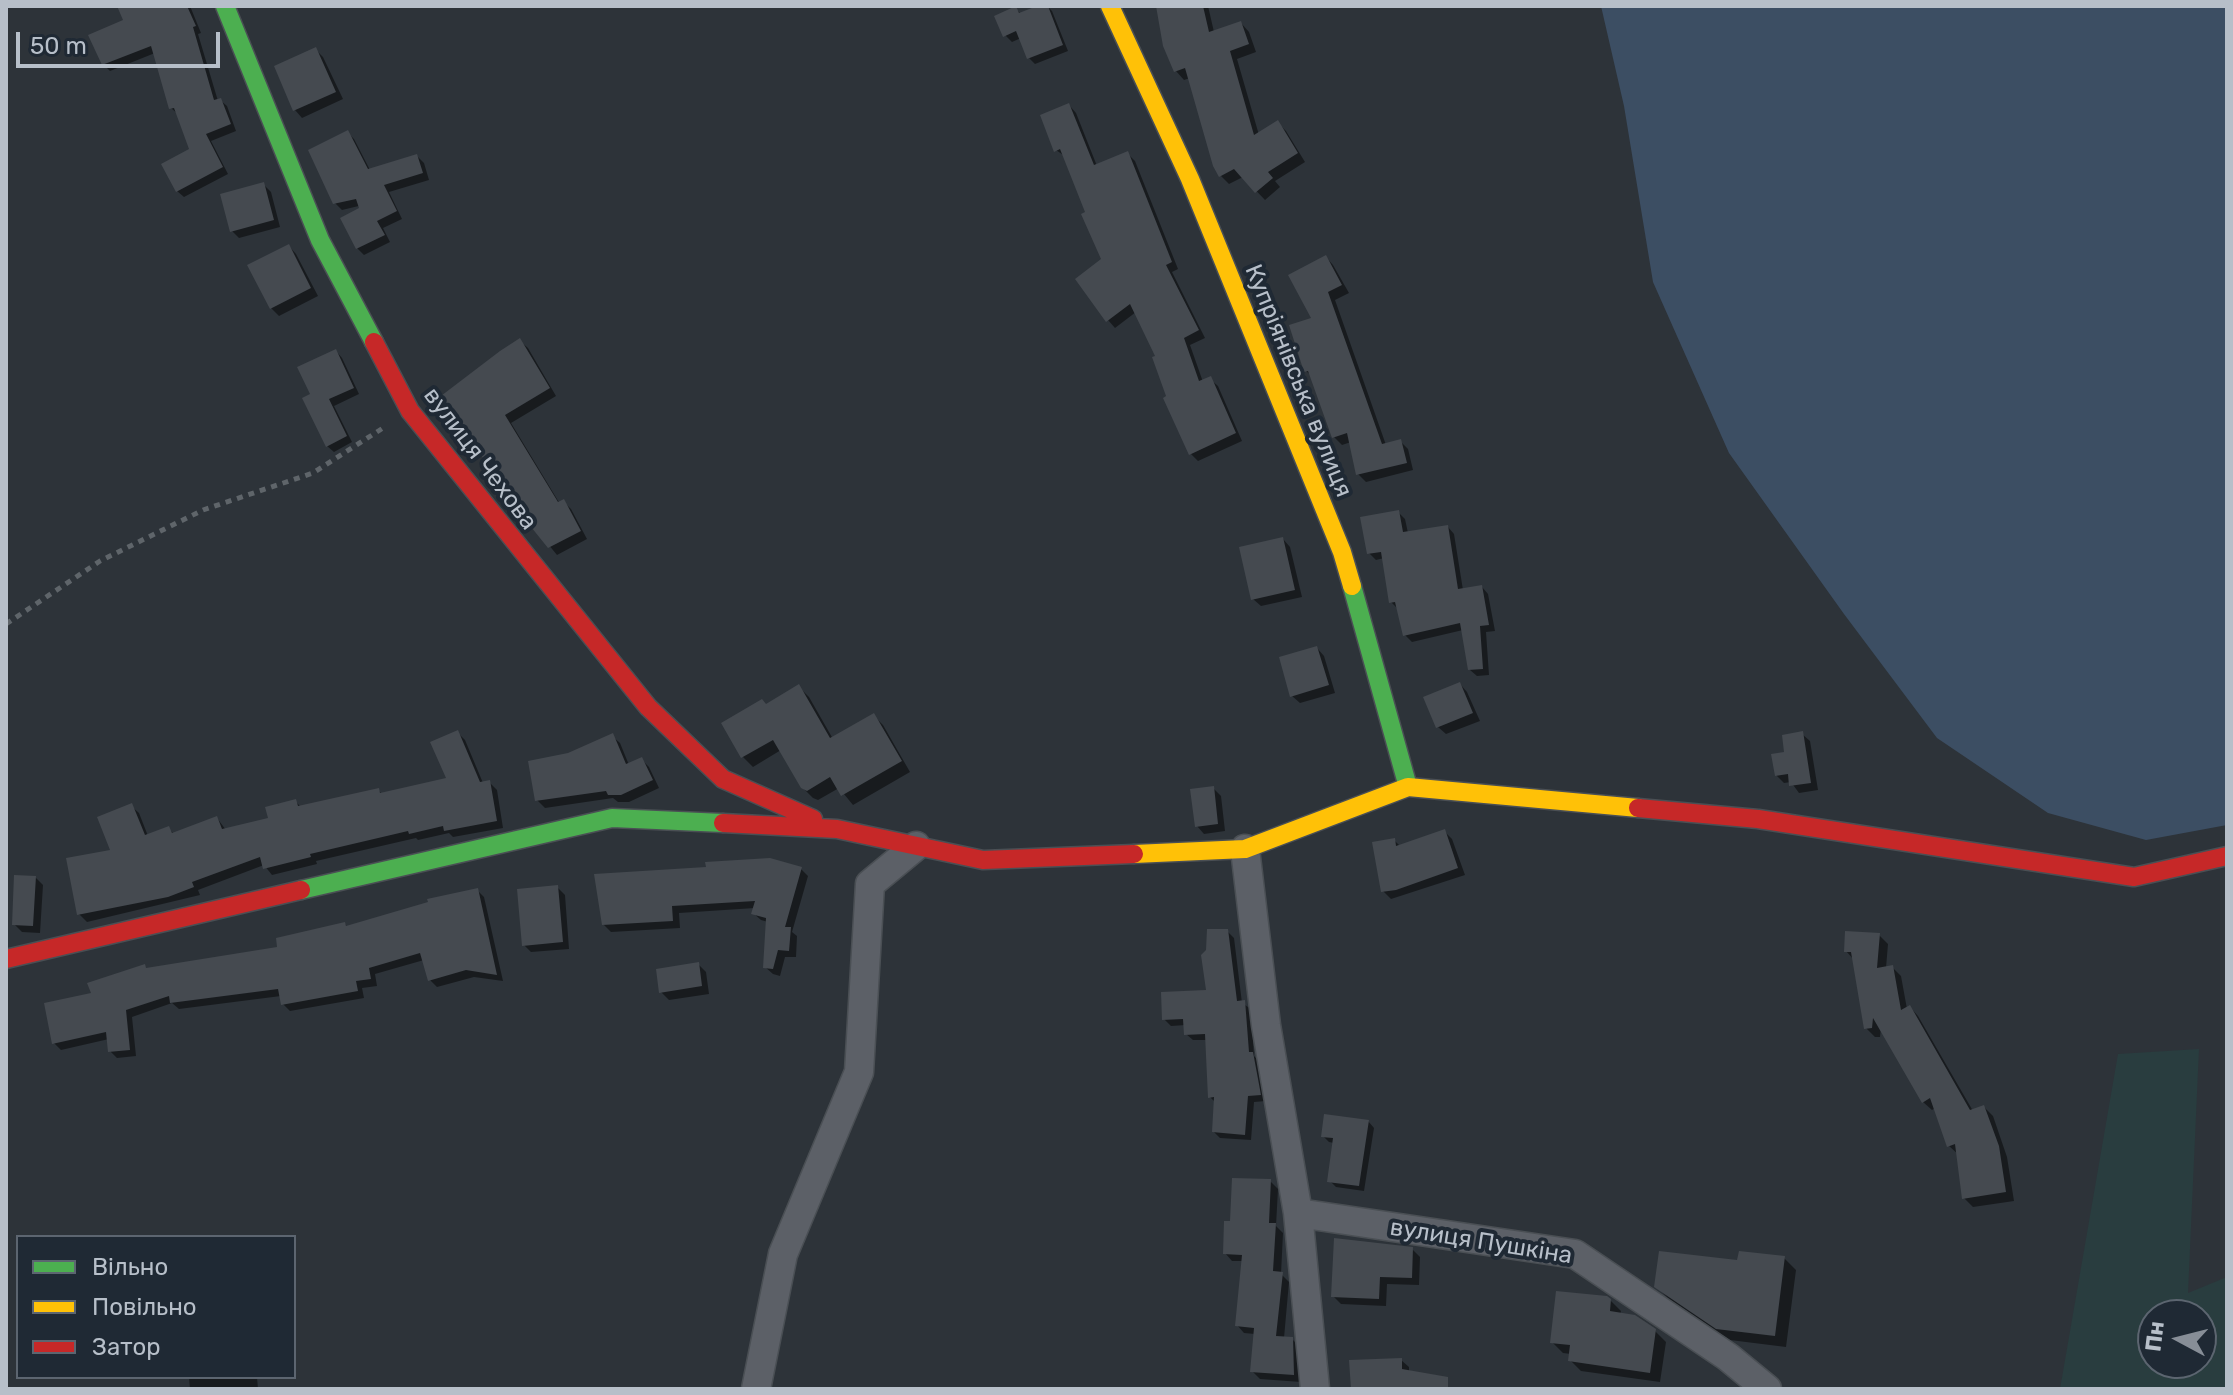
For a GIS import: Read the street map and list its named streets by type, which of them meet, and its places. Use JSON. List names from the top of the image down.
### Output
{
  "streets": {
    "street": ["Купріянівська вулиця", "вулиця Чехова", "вулиця Пушкіна"]
  },
  "legend": ["Вільно", "Повільно", "Затор"],
  "scale_bar": "50 m",
  "north": "left"
}
